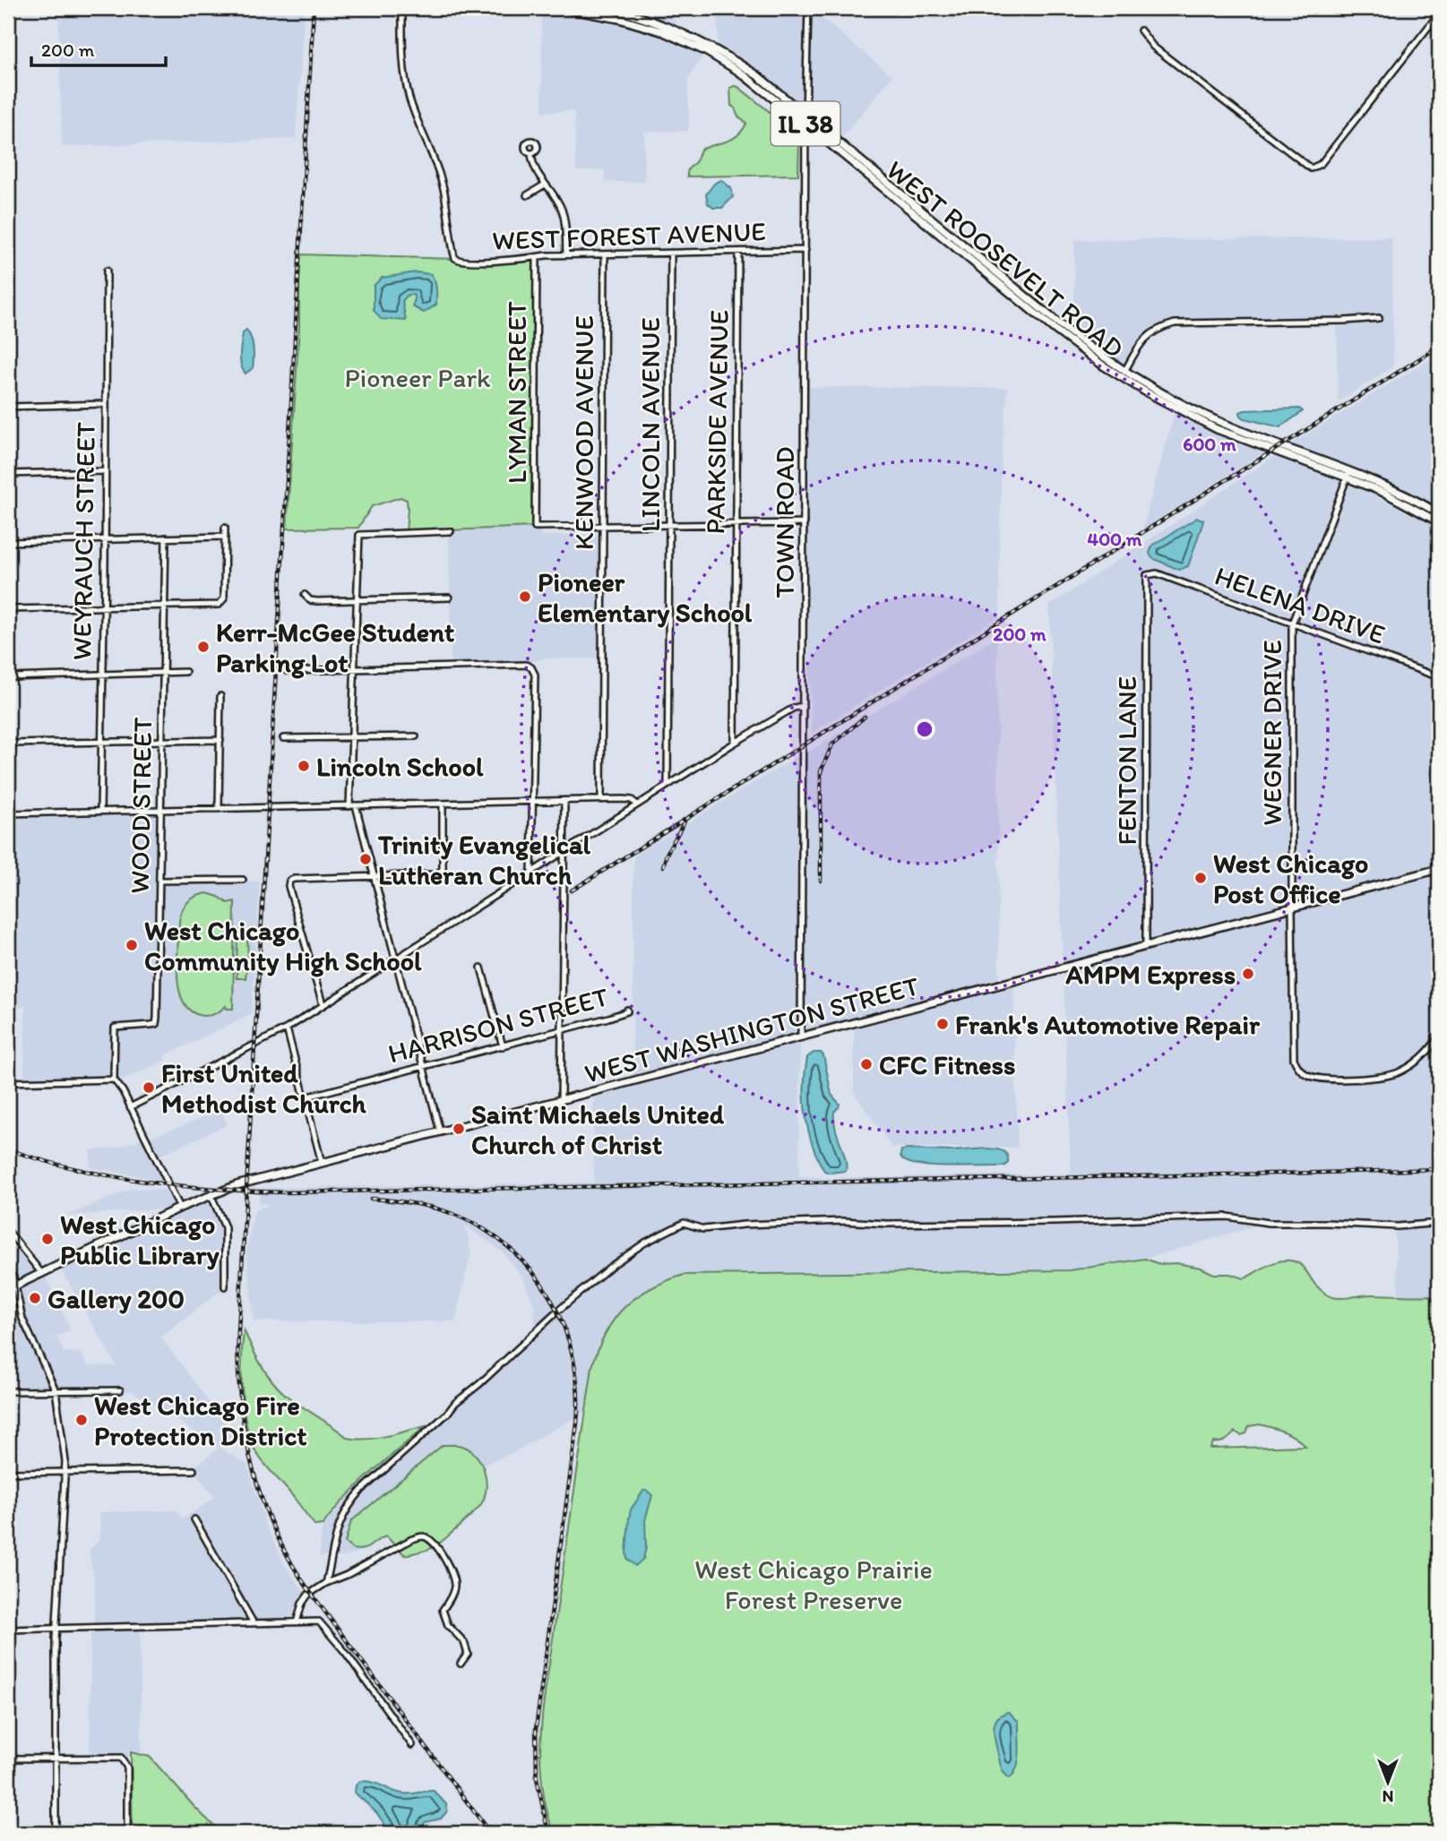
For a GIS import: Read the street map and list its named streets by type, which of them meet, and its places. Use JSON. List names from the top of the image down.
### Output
{
  "streets": {
    "main road": ["IL 38", "WEST ROOSEVELT ROAD", "WEST WASHINGTON STREET"],
    "street": [
      "WEST FOREST AVENUE",
      "LYMAN STREET",
      "PARKSIDE AVENUE",
      "LINCOLN AVENUE",
      "KENWOOD AVENUE",
      "TOWN ROAD",
      "WEYRAUCH STREET",
      "HELENA DRIVE",
      "WEGNER DRIVE",
      "FENTON LANE",
      "WOOD STREET",
      "HARRISON STREET"
    ]
  },
  "crossings": [
    ["WEST FOREST AVENUE", "LYMAN STREET"],
    ["WEST FOREST AVENUE", "PARKSIDE AVENUE"],
    ["WEST FOREST AVENUE", "LINCOLN AVENUE"],
    ["WEST FOREST AVENUE", "KENWOOD AVENUE"],
    ["WEST FOREST AVENUE", "TOWN ROAD"],
    ["WEST ROOSEVELT ROAD", "TOWN ROAD"],
    ["WEST ROOSEVELT ROAD", "WEGNER DRIVE"],
    ["LYMAN STREET", "KENWOOD AVENUE"],
    ["TOWN ROAD", "WEST WASHINGTON STREET"],
    ["HELENA DRIVE", "WEGNER DRIVE"],
    ["HELENA DRIVE", "FENTON LANE"],
    ["WEGNER DRIVE", "WEST WASHINGTON STREET"],
    ["FENTON LANE", "WEST WASHINGTON STREET"]
  ],
  "parks": ["Pioneer Park", "West Chicago Prairie Forest Preserve"],
  "places": [
    "Pioneer Elementary School",
    "Kerr-McGee Student Parking Lot",
    "Lincoln School",
    "Trinity Evangelical Lutheran Church",
    "West Chicago Post Office",
    "West Chicago Community High School",
    "AMPM Express",
    "Frank's Automotive Repair",
    "CFC Fitness",
    "First United Methodist Church",
    "Saint Michaels United Church of Christ",
    "West Chicago Public Library",
    "Gallery 200",
    "West Chicago Fire Protection District"
  ],
  "scale_bar": "200 m",
  "north": "bottom",
  "rings": ["600 m", "400 m", "200 m"]
}
